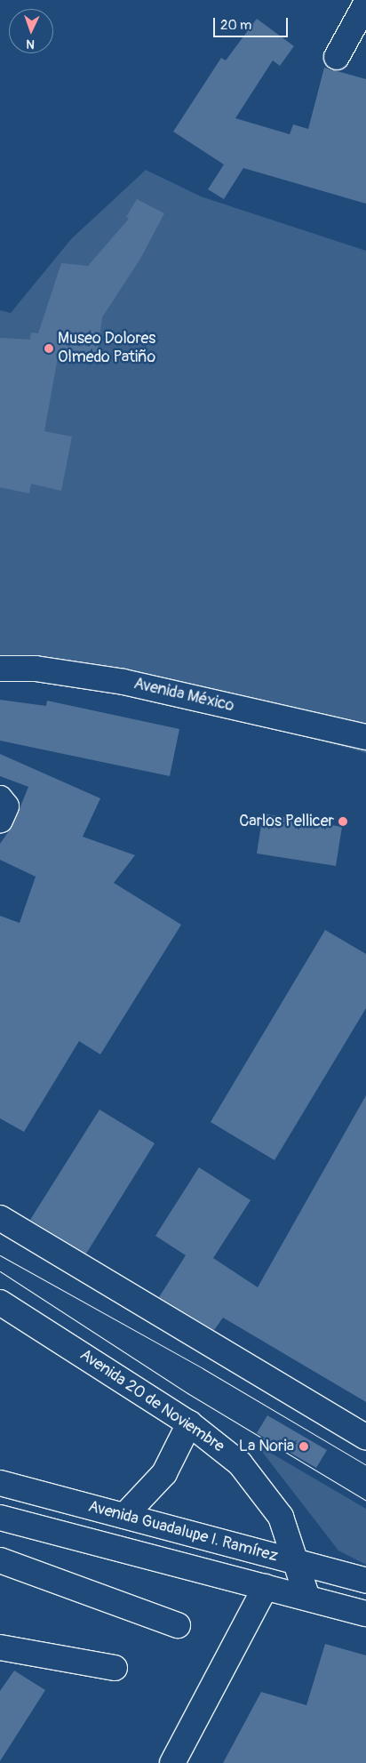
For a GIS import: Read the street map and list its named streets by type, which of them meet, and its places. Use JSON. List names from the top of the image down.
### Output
{
  "streets": {
    "main road": ["Avenida México", "Avenida 20 de Noviembre", "Avenida Guadalupe I. Ramírez"]
  },
  "crossings": [
    ["Avenida 20 de Noviembre", "Avenida Guadalupe I. Ramírez"]
  ],
  "places": ["Museo Dolores Olmedo Patiño", "Carlos Pellicer", "La Noria"],
  "scale_bar": "20 m",
  "north": "bottom"
}
